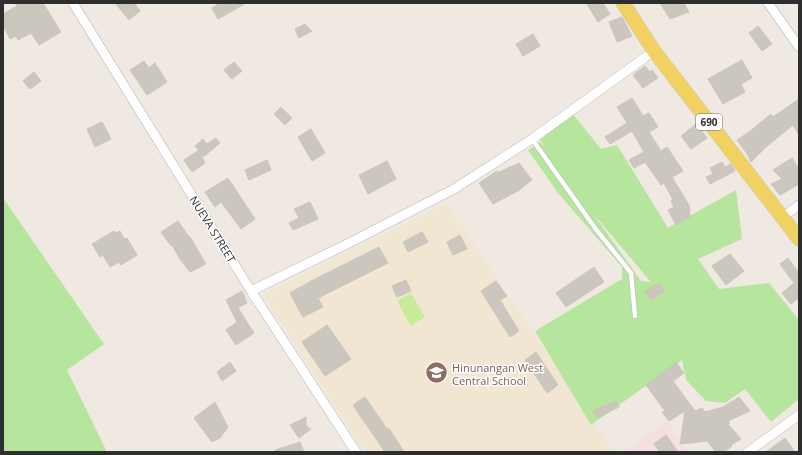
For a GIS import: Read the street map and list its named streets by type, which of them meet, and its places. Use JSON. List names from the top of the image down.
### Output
{
  "streets": {
    "main road": ["690"],
    "street": ["NUEVA STREET"]
  },
  "places": {
    "school or university": ["Hinunangan West Central School"]
  }
}
